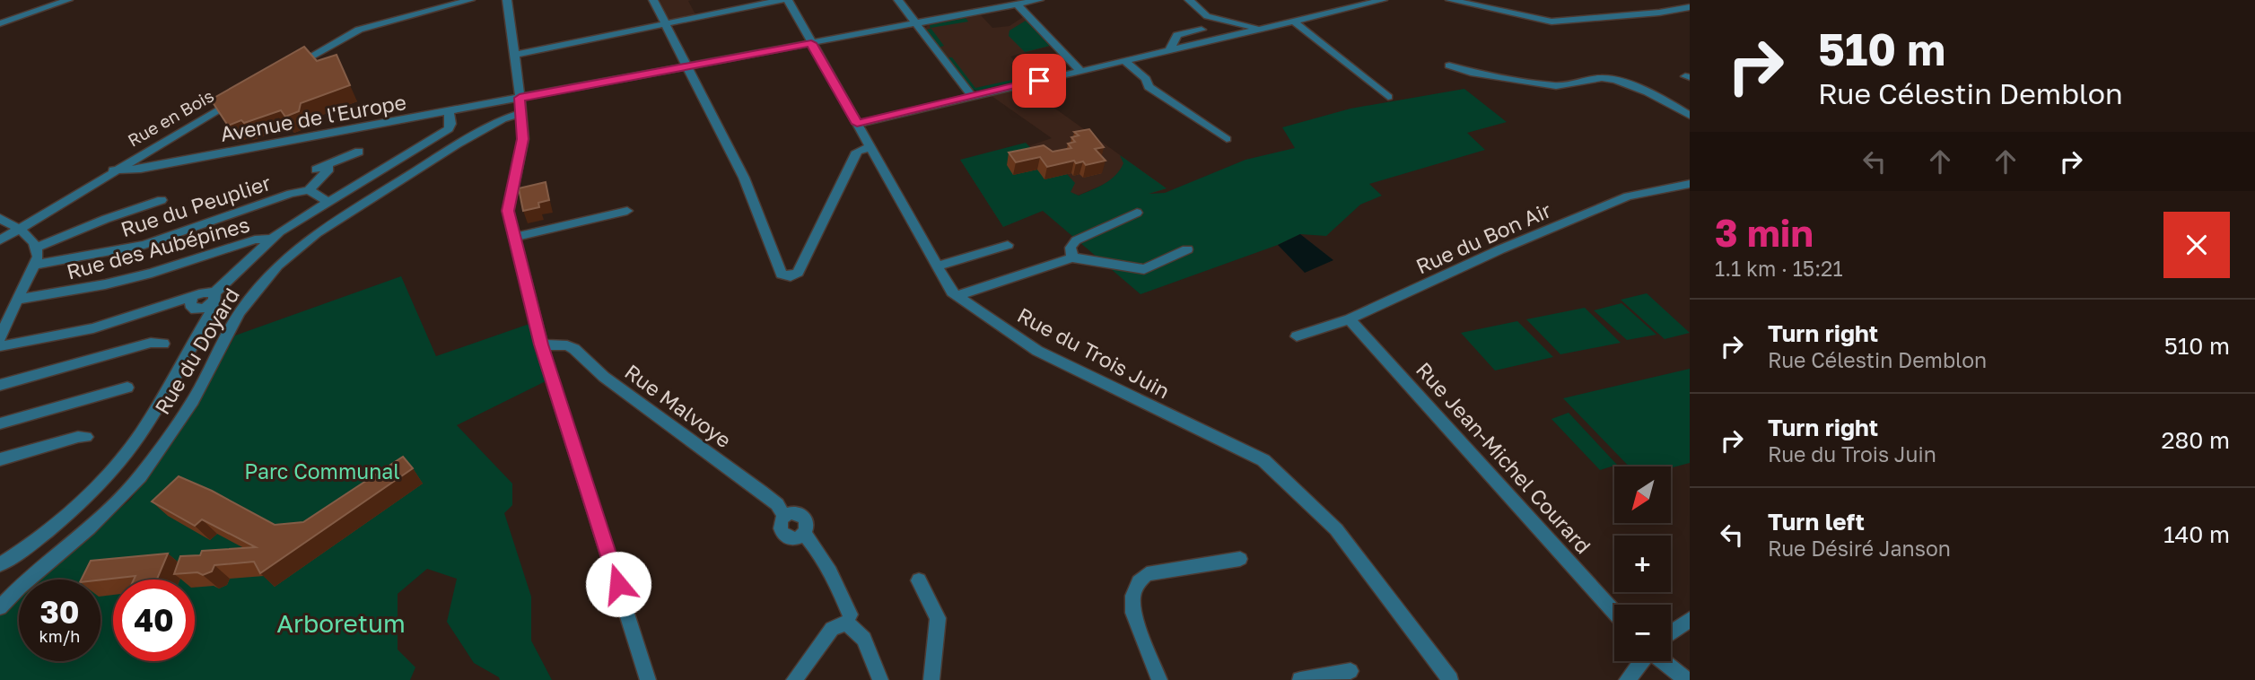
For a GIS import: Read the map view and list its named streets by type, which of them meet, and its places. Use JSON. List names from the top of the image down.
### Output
{
  "streets": {
    "street": [
      "Rue en Bois",
      "Avenue de l'Europe",
      "Rue du Peuplier",
      "Rue du Bon Air",
      "Rue des Aubépines",
      "Rue du Doyard",
      "Rue du Trois Juin",
      "Rue Malvoye",
      "Rue Jean-Michel Courard"
    ]
  },
  "crossings": [
    ["Rue en Bois", "Avenue de l'Europe"],
    ["Avenue de l'Europe", "Rue du Trois Juin"],
    ["Rue du Bon Air", "Rue Jean-Michel Courard"]
  ],
  "parks": ["Parc Communal", "Arboretum"],
  "north": "bottom left",
  "page": {
    "turn": ["510 m", "Rue Célestin Demblon"],
    "heading": ["3 min", "1.1 km · 15:21"],
    "list": [
      {
        "name": "Turn right",
        "note": "Rue Célestin Demblon",
        "value": "510 m"
      },
      {
        "name": "Turn right",
        "note": "Rue du Trois Juin",
        "value": "280 m"
      },
      {
        "name": "Turn left",
        "note": "Rue Désiré Janson",
        "value": "140 m"
      }
    ],
    "map_buttons": ["+", "−"],
    "speed": "30 km/h",
    "limit": "40"
  }
}
